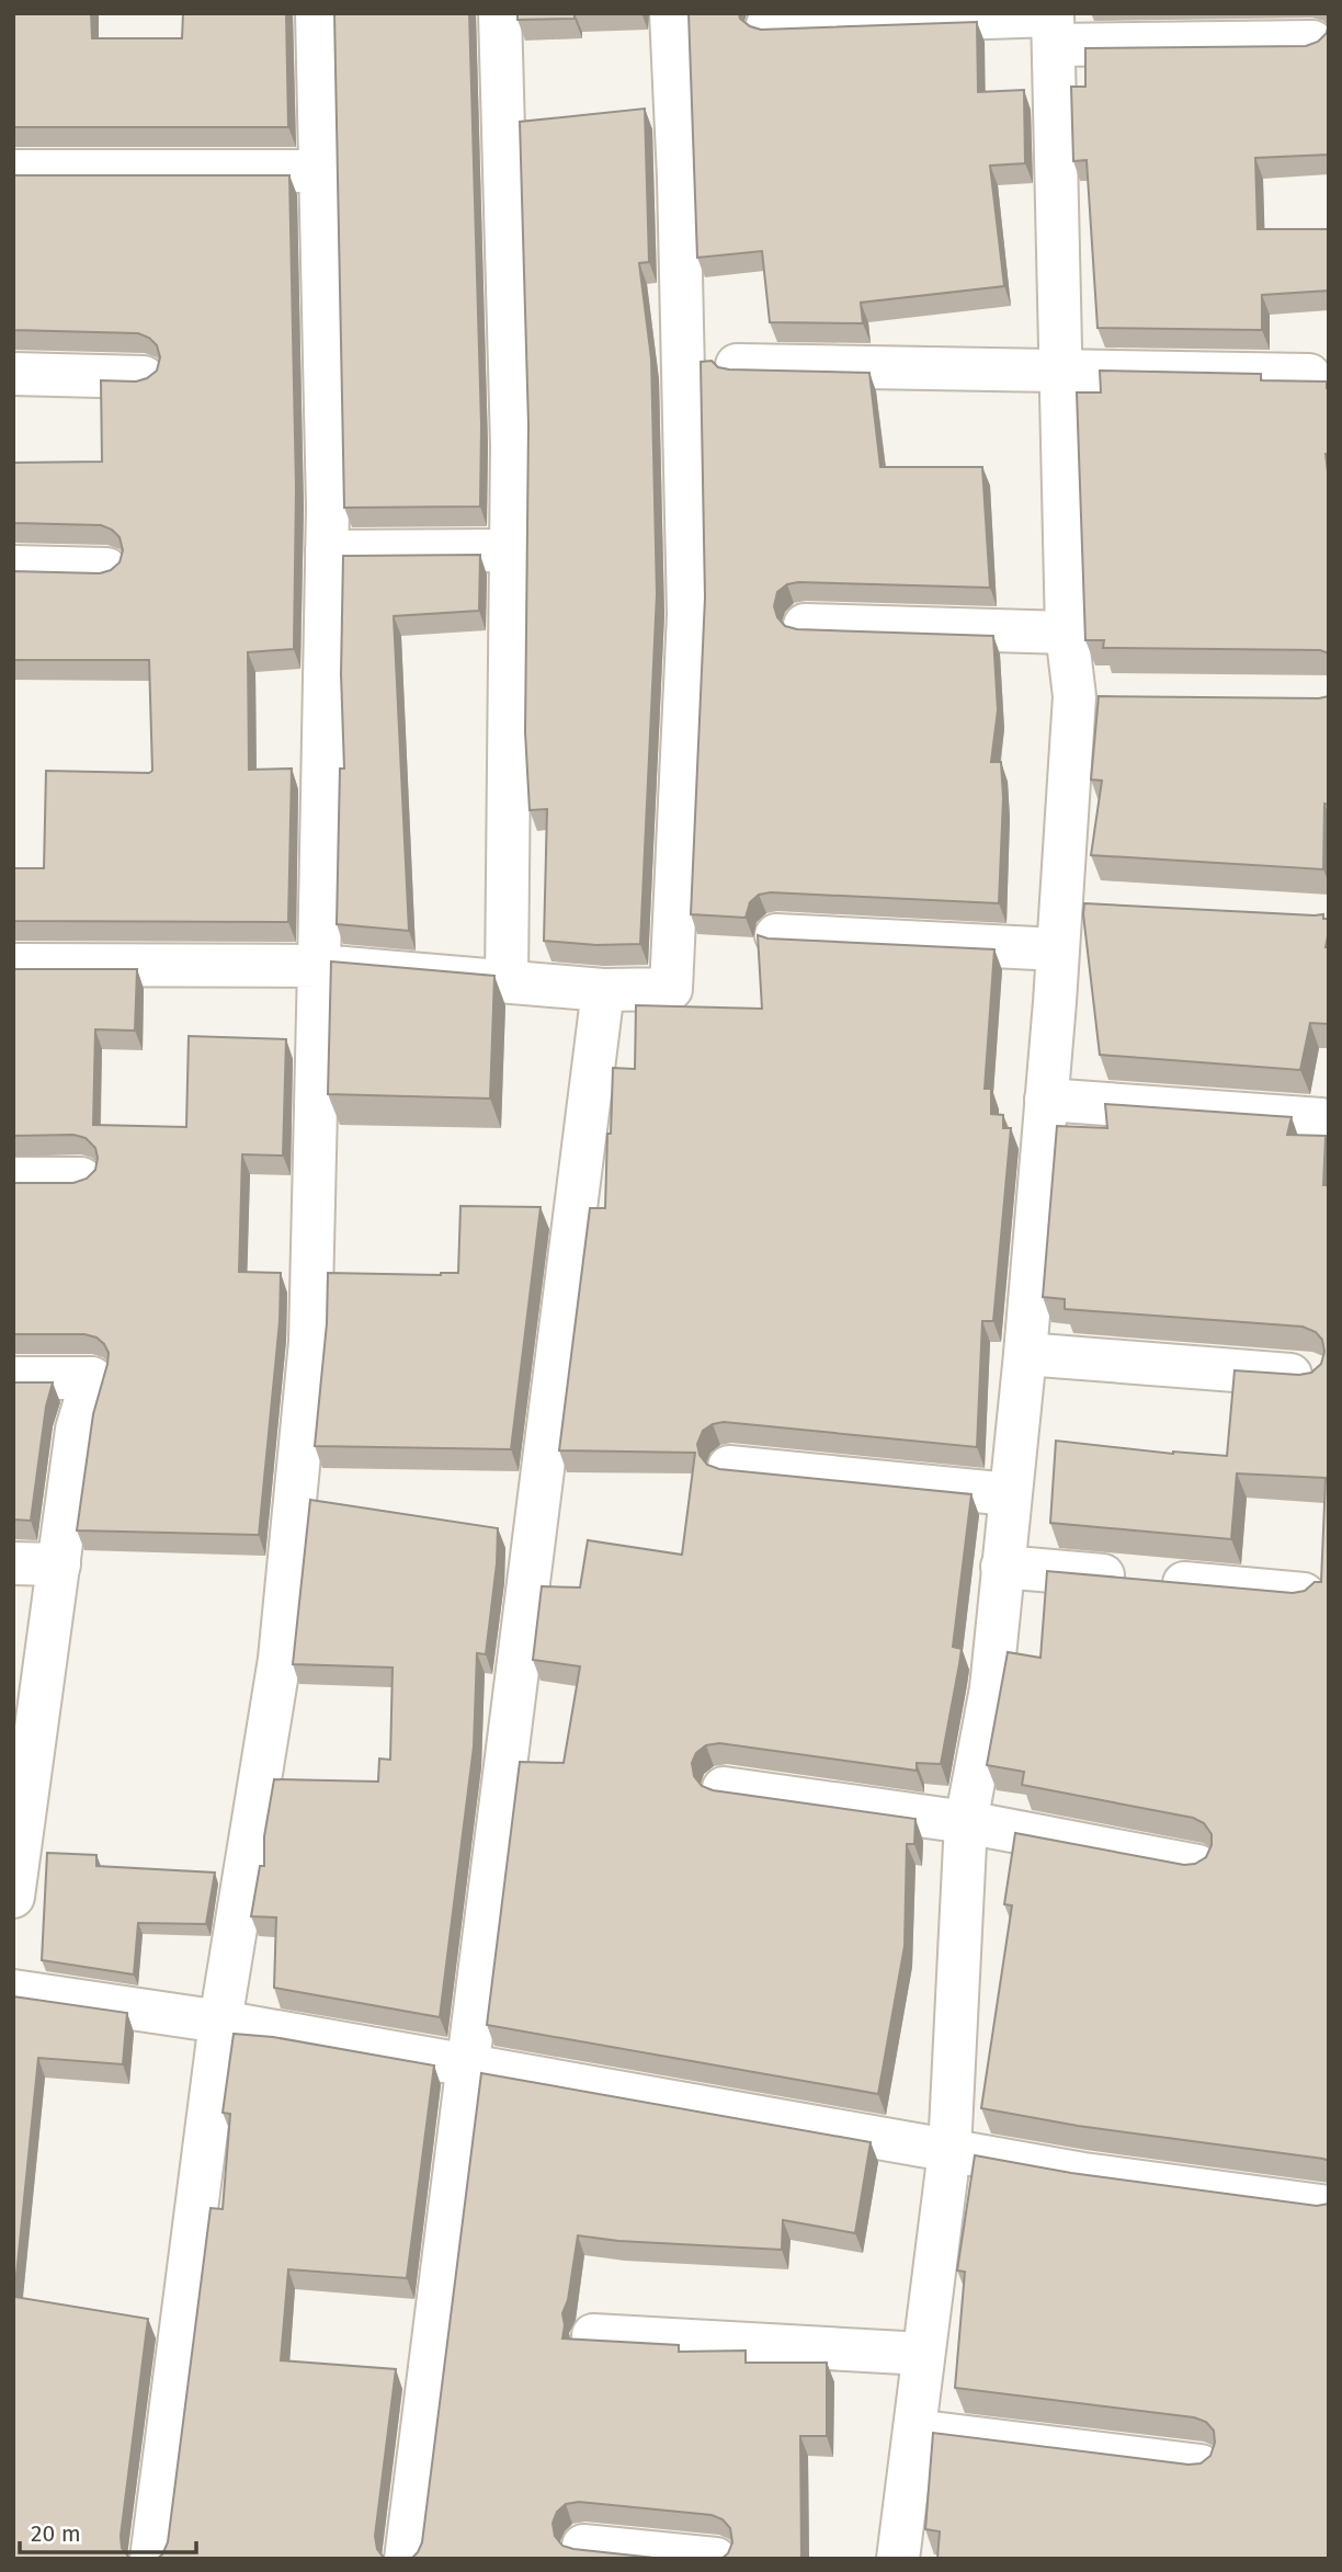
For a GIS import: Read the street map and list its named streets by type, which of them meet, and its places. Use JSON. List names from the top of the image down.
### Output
{
  "scale_bar": "20 m"
}
